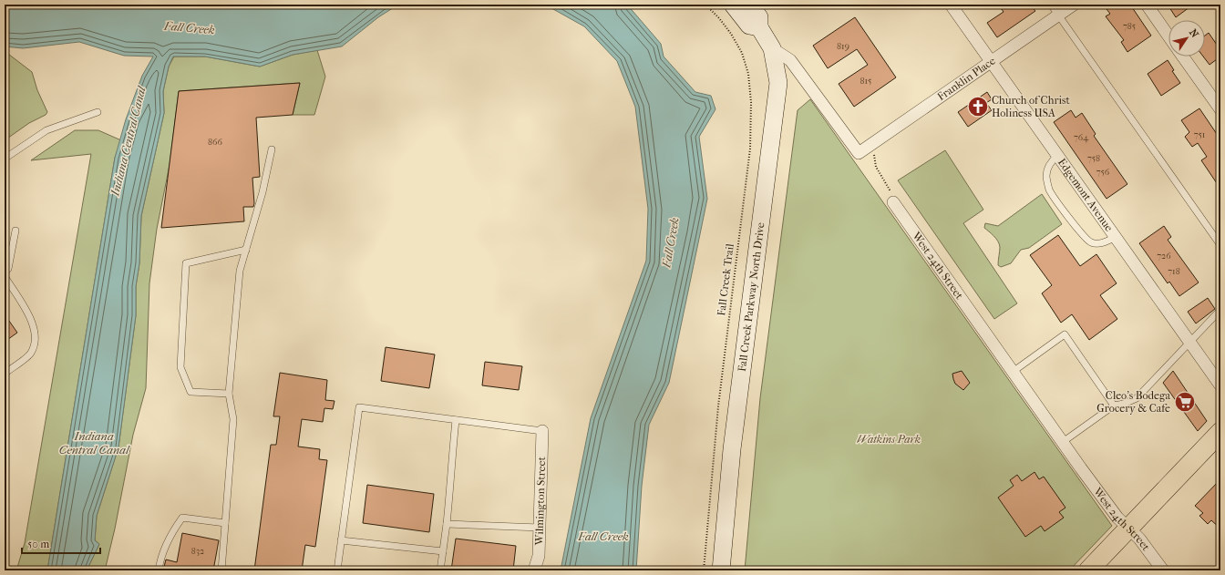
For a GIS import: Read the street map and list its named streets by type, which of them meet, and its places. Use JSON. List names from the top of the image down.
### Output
{
  "streets": {
    "street": [
      "Franklin Place",
      "Edgemont Avenue",
      "West 24th Street",
      "Fall Creek Parkway North Drive",
      "Wilmington Street"
    ],
    "path": ["Fall Creek Trail"]
  },
  "crossings": [
    ["Franklin Place", "Edgemont Avenue"],
    ["Franklin Place", "Fall Creek Parkway North Drive"]
  ],
  "water": ["Fall Creek", "Indiana Central Canal"],
  "parks": ["Watkins Park"],
  "places": {
    "church": ["Church of Christ Holiness USA"],
    "supermarket": ["Cleo's Bodega Grocery & Cafe"]
  },
  "house_numbers": [
    "785",
    "819",
    "815",
    "751",
    "764",
    "866",
    "758",
    "756",
    "726",
    "718",
    "832"
  ],
  "scale_bar": "50 m",
  "north": "top right"
}
